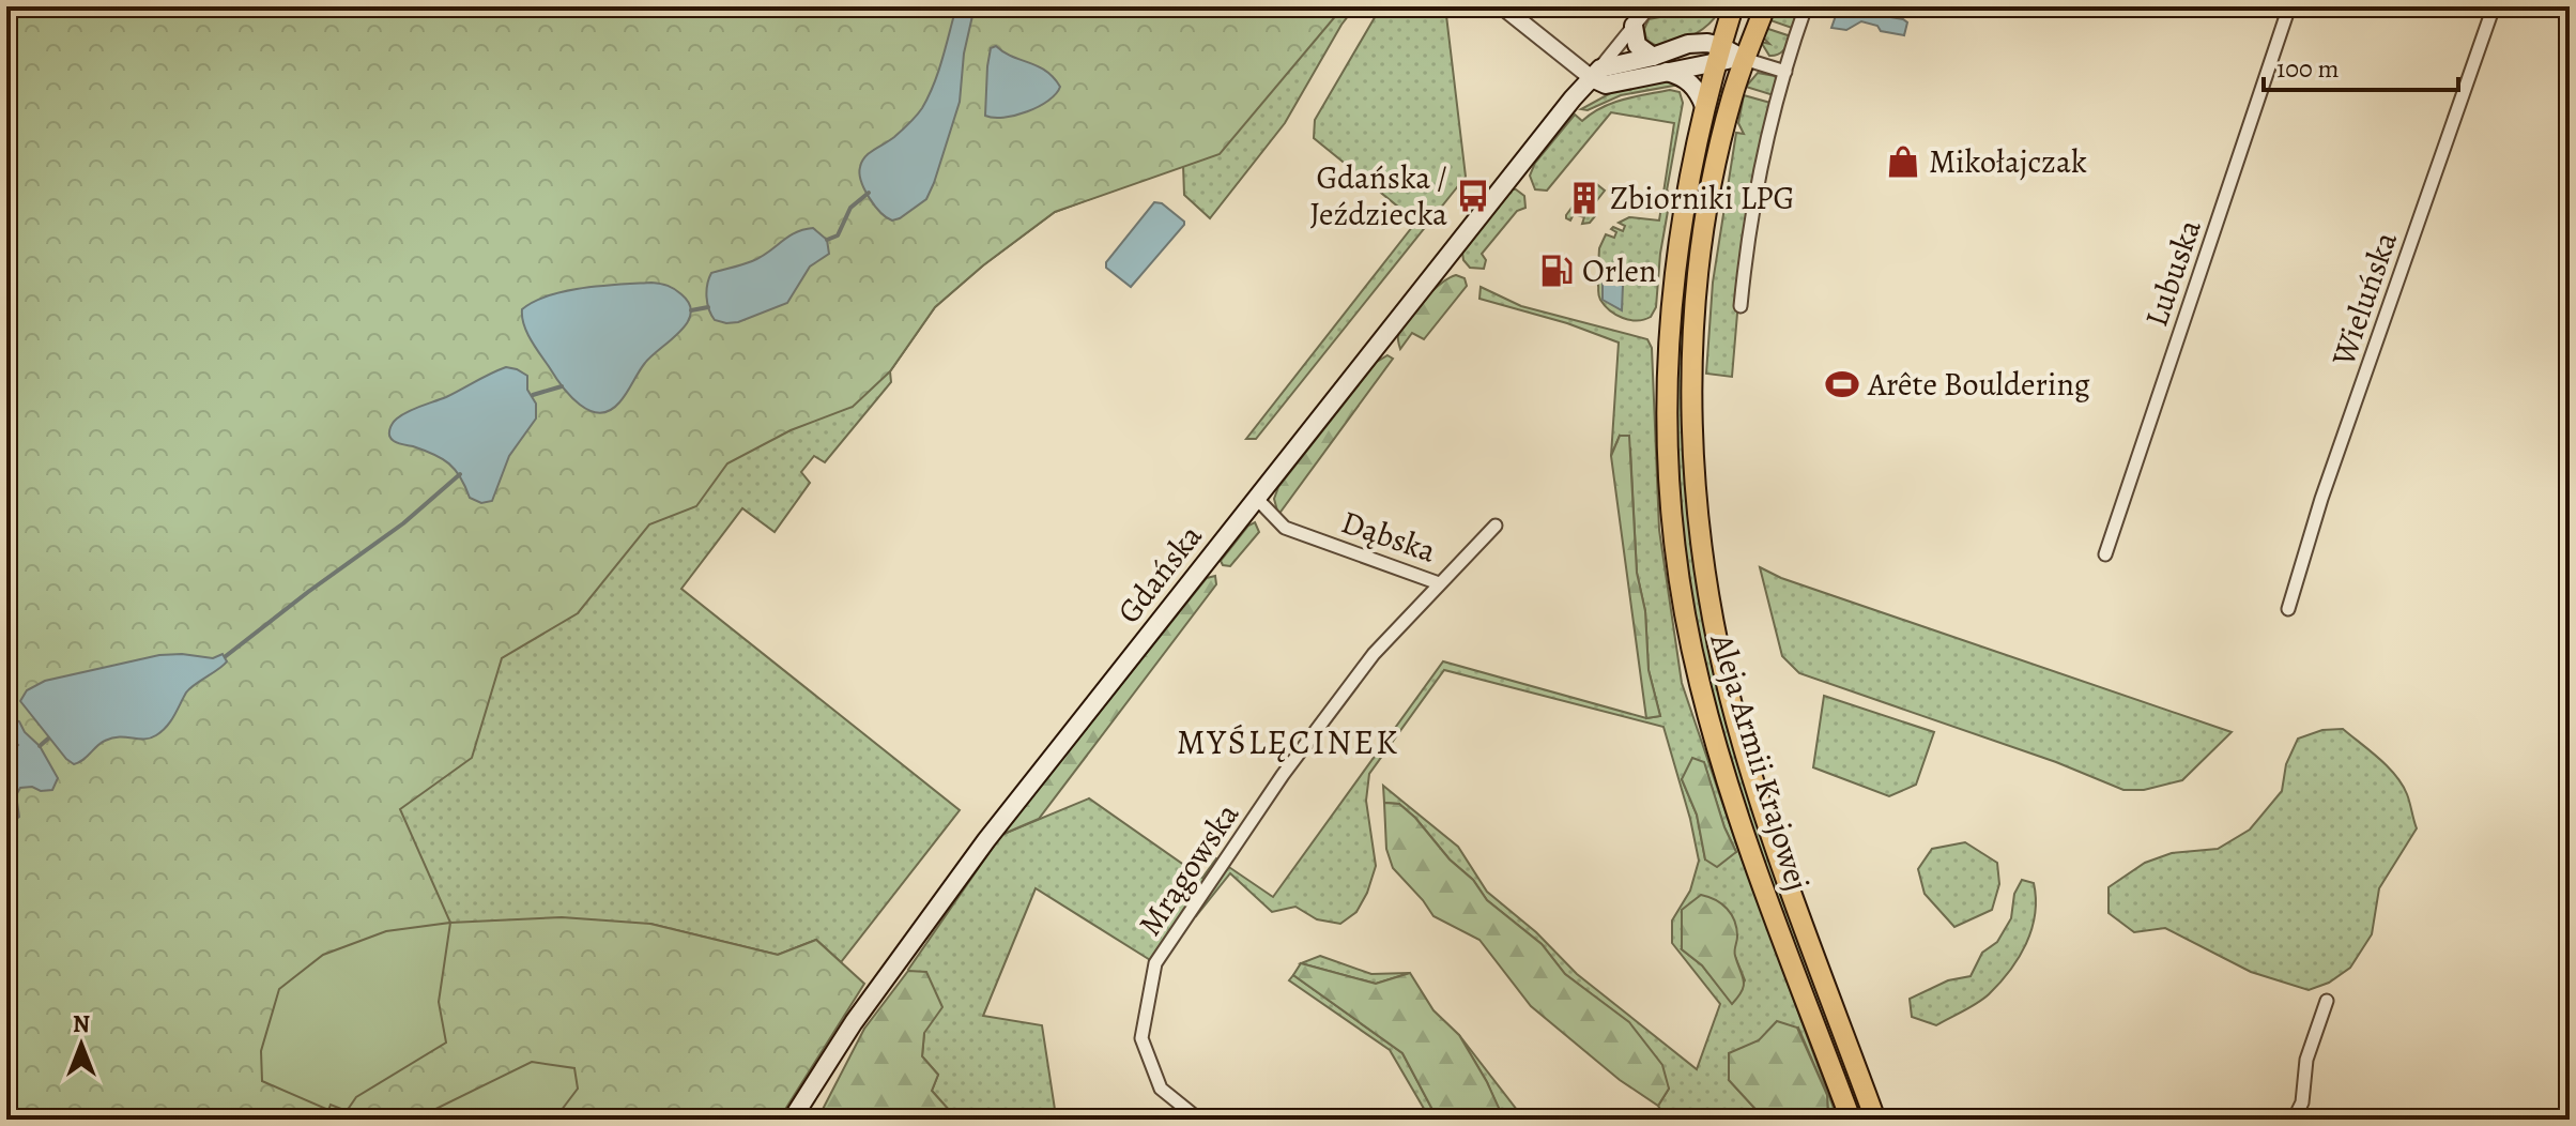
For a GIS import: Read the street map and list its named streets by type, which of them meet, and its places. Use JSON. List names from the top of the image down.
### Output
{
  "streets": {
    "main road": ["Gdańska", "Aleja Armii Krajowej"],
    "street": [
      "Lubuska",
      "Wieluńska",
      "Dąbska",
      "Mrągowska"
    ]
  },
  "crossings": [
    ["Dąbska", "Gdańska"],
    ["Dąbska", "Mrągowska"]
  ],
  "districts": ["MYŚLĘCINEK"],
  "places": {
    "shop": ["Mikołajczak"],
    "bus stop": ["Gdańska / Jeździecka"],
    "building": ["Zbiorniki LPG"],
    "fuel station": ["Orlen"],
    "sports": ["Arête Bouldering"]
  },
  "scale_bar": "100 m",
  "north": "top"
}
